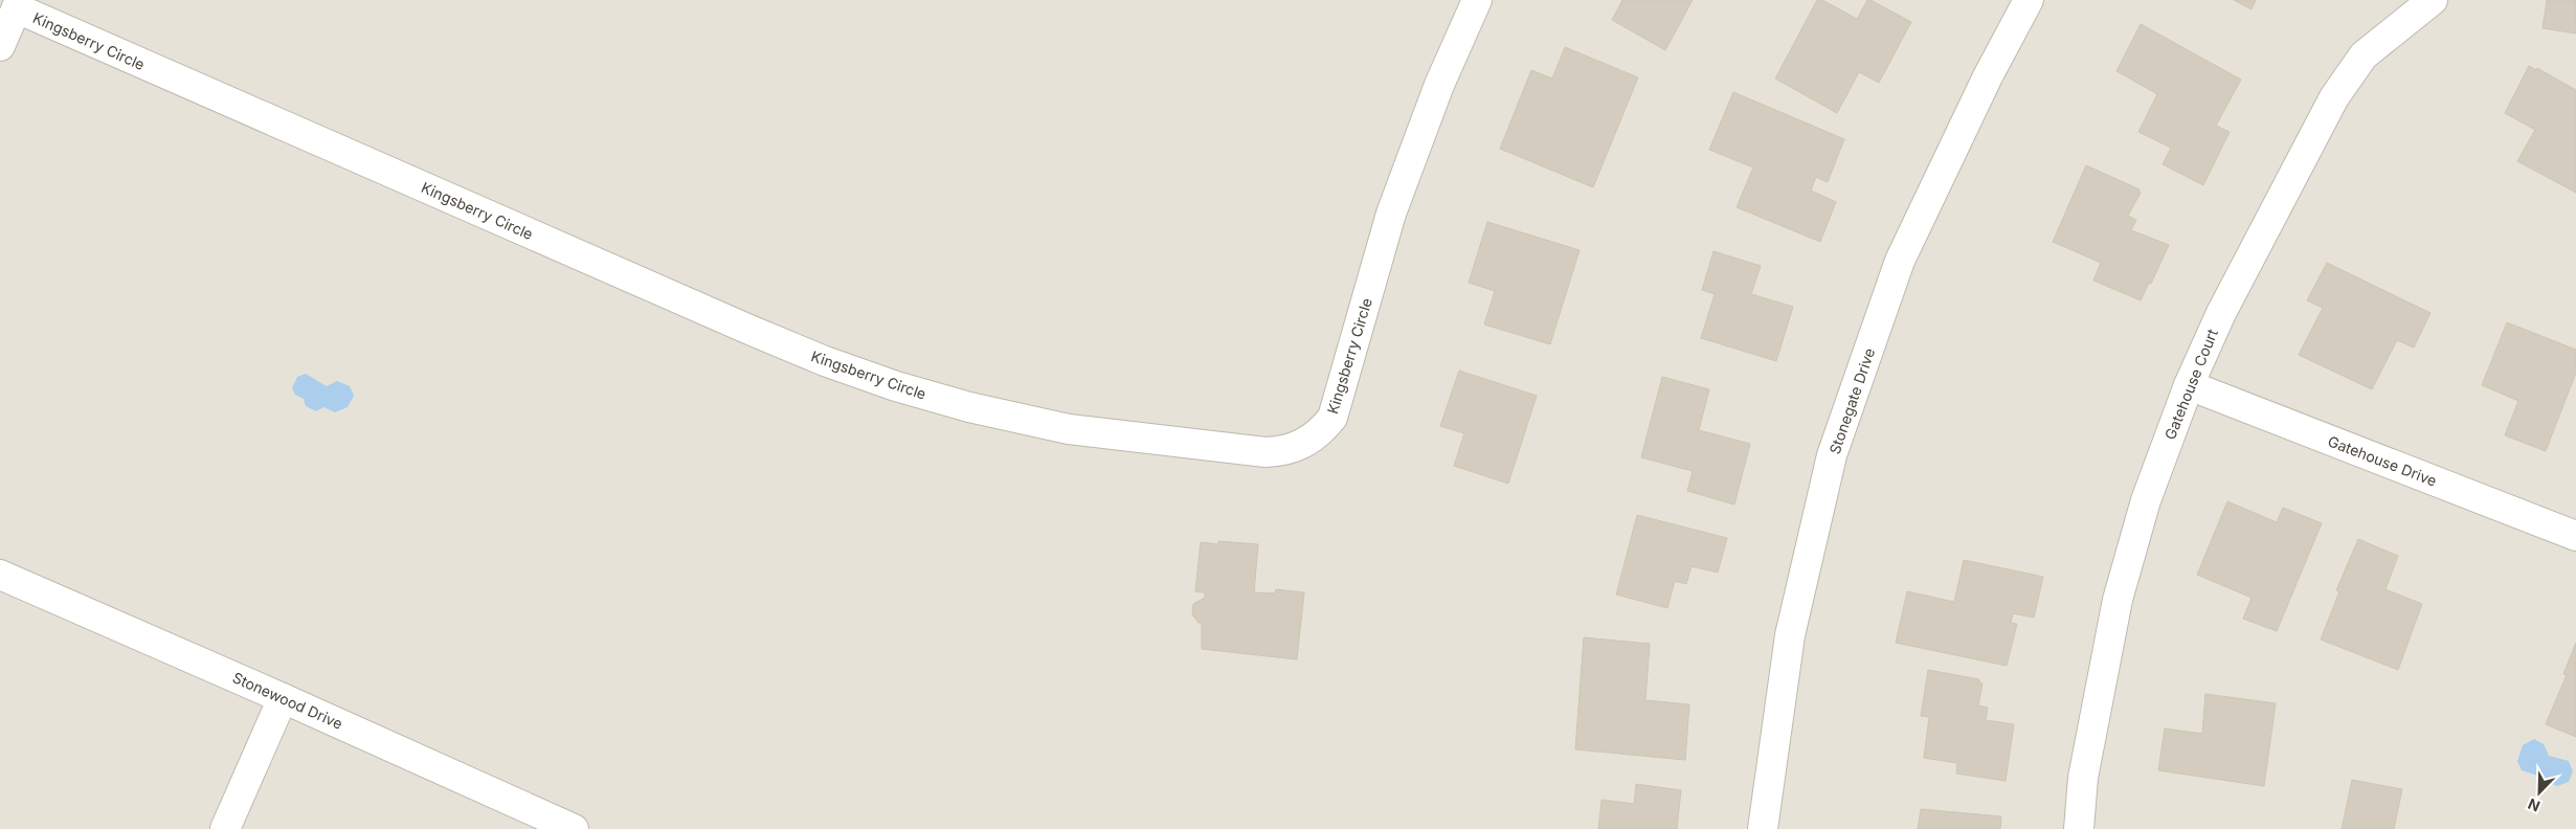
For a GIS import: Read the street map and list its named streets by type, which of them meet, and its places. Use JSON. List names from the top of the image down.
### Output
{
  "streets": {
    "street": [
      "Kingsberry Circle",
      "Gatehouse Court",
      "Stonegate Drive",
      "Gatehouse Drive",
      "Stonewood Drive"
    ]
  },
  "crossings": [
    ["Gatehouse Court", "Gatehouse Drive"]
  ],
  "north": "bottom left"
}
